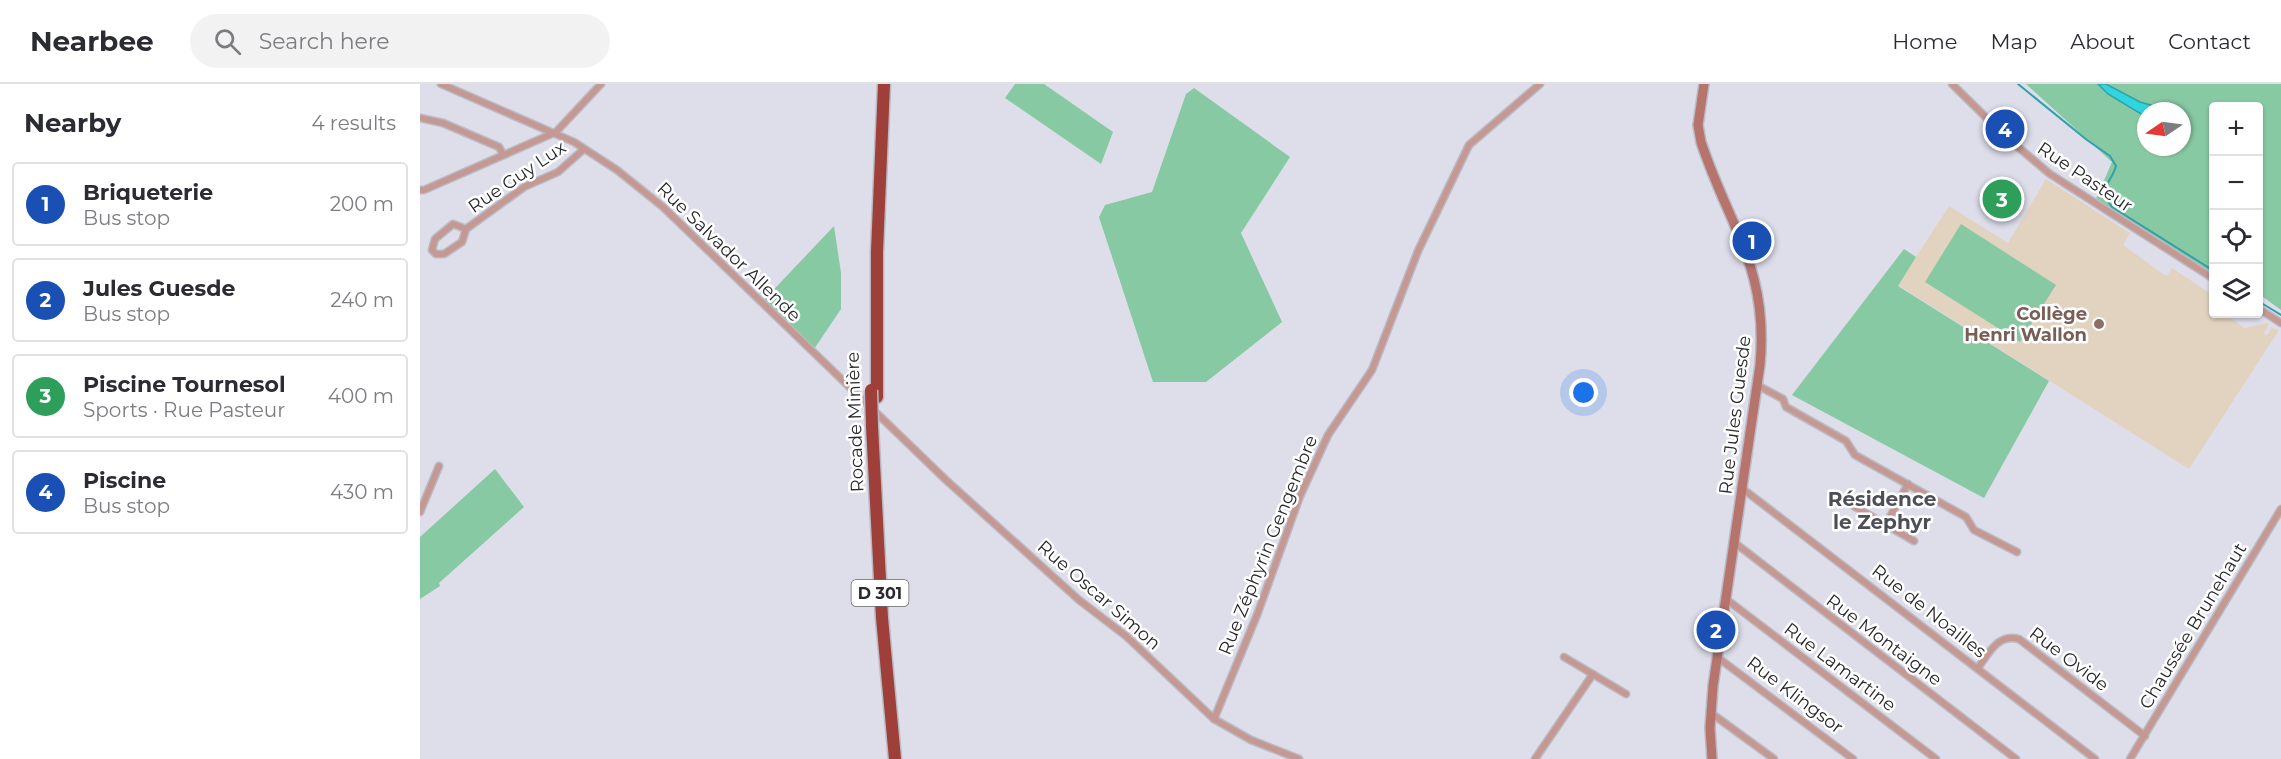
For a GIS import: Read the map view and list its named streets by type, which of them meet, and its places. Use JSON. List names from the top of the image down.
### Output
{
  "streets": {
    "highway": ["Rocade Minière", "D 301"],
    "main road": ["Rue Jules Guesde"],
    "street": [
      "Rue Guy Lux",
      "Rue Pasteur",
      "Rue Salvador Allende",
      "Rue Zéphyrin Gengembre",
      "Rue Oscar Simon",
      "Rue de Noailles",
      "Chaussée Brunehaut",
      "Rue Montaigne",
      "Rue Ovide",
      "Rue Lamartine",
      "Rue Klingsor"
    ]
  },
  "crossings": [
    ["Rue Guy Lux", "Rue Salvador Allende"],
    ["Rue Salvador Allende", "Rue Oscar Simon"],
    ["Rue Jules Guesde", "Rue de Noailles"],
    ["Rue Jules Guesde", "Rue Montaigne"],
    ["Rue Jules Guesde", "Rue Lamartine"],
    ["Rue Jules Guesde", "Rue Klingsor"],
    ["Rue Zéphyrin Gengembre", "Rue Oscar Simon"],
    ["Rue de Noailles", "Rue Ovide"],
    ["Chaussée Brunehaut", "Rue Ovide"]
  ],
  "districts": ["Résidence le Zephyr"],
  "places": ["Collège Henri Wallon"],
  "north": "left",
  "page": {
    "header": "Nearbee",
    "search": "Search here",
    "nav": [
      "Home",
      "Map",
      "About",
      "Contact"
    ],
    "heading": ["Nearby", "4 results"],
    "map_buttons": ["+", "−"],
    "pins": [
      "4",
      "3",
      "1",
      "2"
    ],
    "list": [
      {
        "mark": "1",
        "name": "Briqueterie",
        "note": "Bus stop",
        "value": "200 m"
      },
      {
        "mark": "2",
        "name": "Jules Guesde",
        "note": "Bus stop",
        "value": "240 m"
      },
      {
        "mark": "3",
        "name": "Piscine Tournesol",
        "note": "Sports · Rue Pasteur",
        "value": "400 m"
      },
      {
        "mark": "4",
        "name": "Piscine",
        "note": "Bus stop",
        "value": "430 m"
      }
    ]
  }
}
